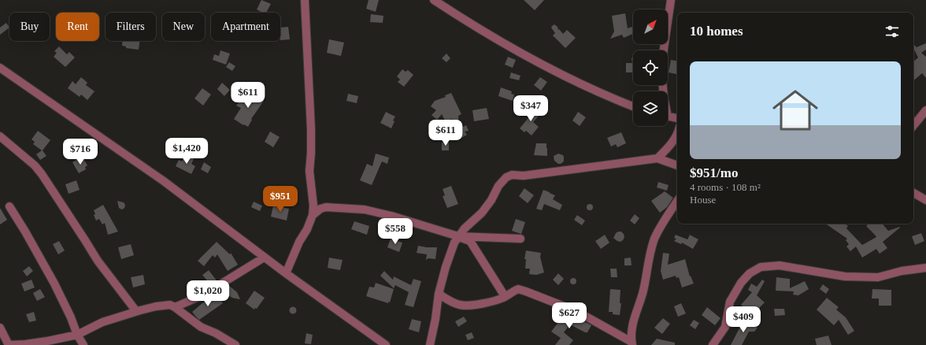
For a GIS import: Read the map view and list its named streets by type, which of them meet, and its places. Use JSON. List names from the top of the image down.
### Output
{
  "north": "top right",
  "page": {
    "chip": [
      "Buy",
      "Rent",
      "Filters",
      "New",
      "Apartment"
    ],
    "heading": "10 homes",
    "list": [
      {
        "name": "$951/mo",
        "note": "4 rooms · 108 m² · House"
      }
    ],
    "price": [
      "$611",
      "$347",
      "$611",
      "$1,420",
      "$716",
      "$951",
      "$558",
      "$1,020",
      "$627",
      "$409"
    ]
  }
}
